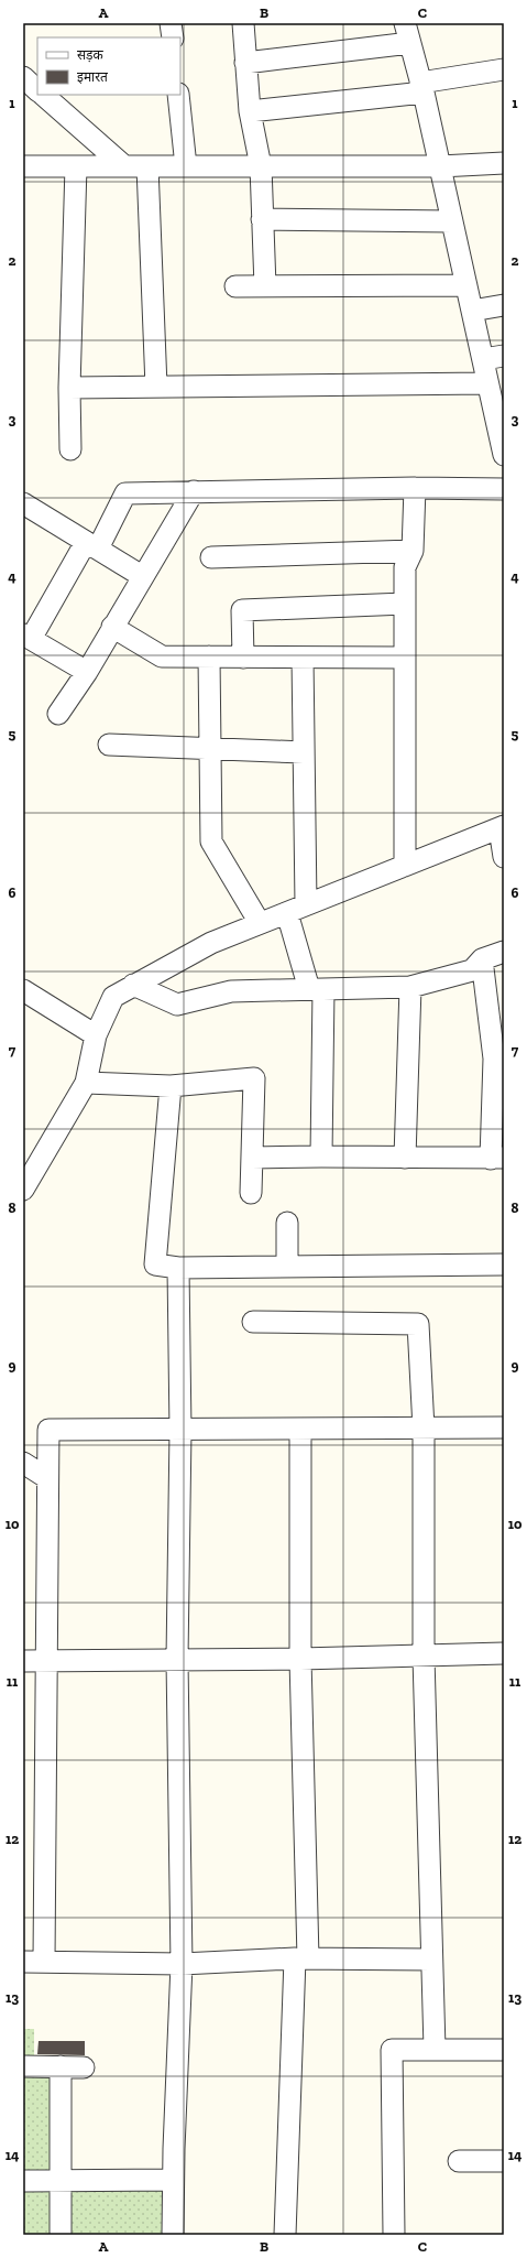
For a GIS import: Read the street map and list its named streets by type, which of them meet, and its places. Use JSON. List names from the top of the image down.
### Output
{
  "legend": ["सड़क", "इमारत"],
  "grid": {
    "columns": ["A", "B", "C"],
    "rows": [
      "1",
      "2",
      "3",
      "4",
      "5",
      "6",
      "7",
      "8",
      "9",
      "10",
      "11",
      "12",
      "13",
      "14"
    ]
  }
}
